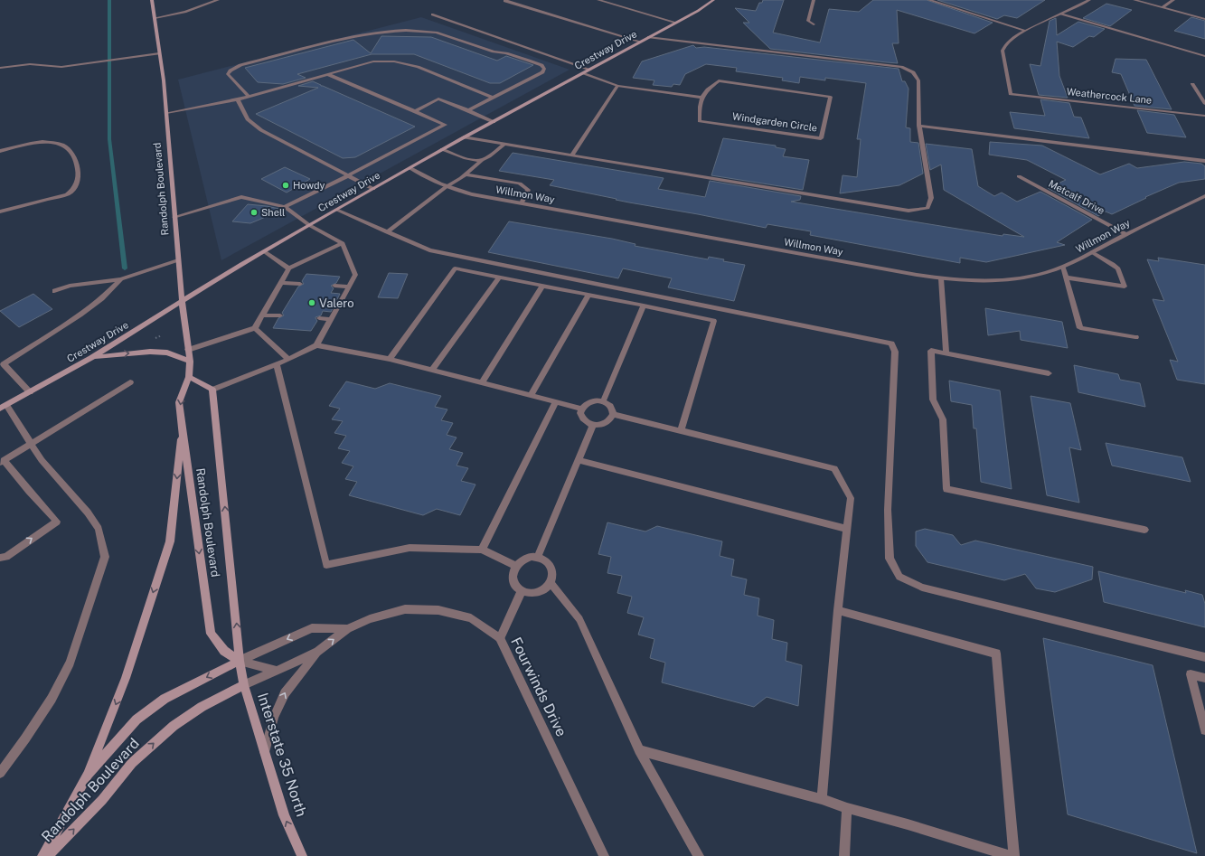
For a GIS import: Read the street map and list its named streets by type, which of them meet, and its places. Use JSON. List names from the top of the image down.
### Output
{
  "streets": {
    "main road": ["Crestway Drive", "Randolph Boulevard", "Interstate 35 North"],
    "street": [
      "Weathercock Lane",
      "Windgarden Circle",
      "Willmon Way",
      "Metcalf Drive",
      "Fourwinds Drive"
    ]
  },
  "crossings": [
    ["Crestway Drive", "Randolph Boulevard"],
    ["Crestway Drive", "Willmon Way"],
    ["Randolph Boulevard", "Fourwinds Drive"],
    ["Randolph Boulevard", "Interstate 35 North"],
    ["Willmon Way", "Metcalf Drive"],
    ["Fourwinds Drive", "Interstate 35 North"]
  ],
  "one_way": ["Interstate 35 North"],
  "places": ["Howdy", "Shell", "Valero"]
}
